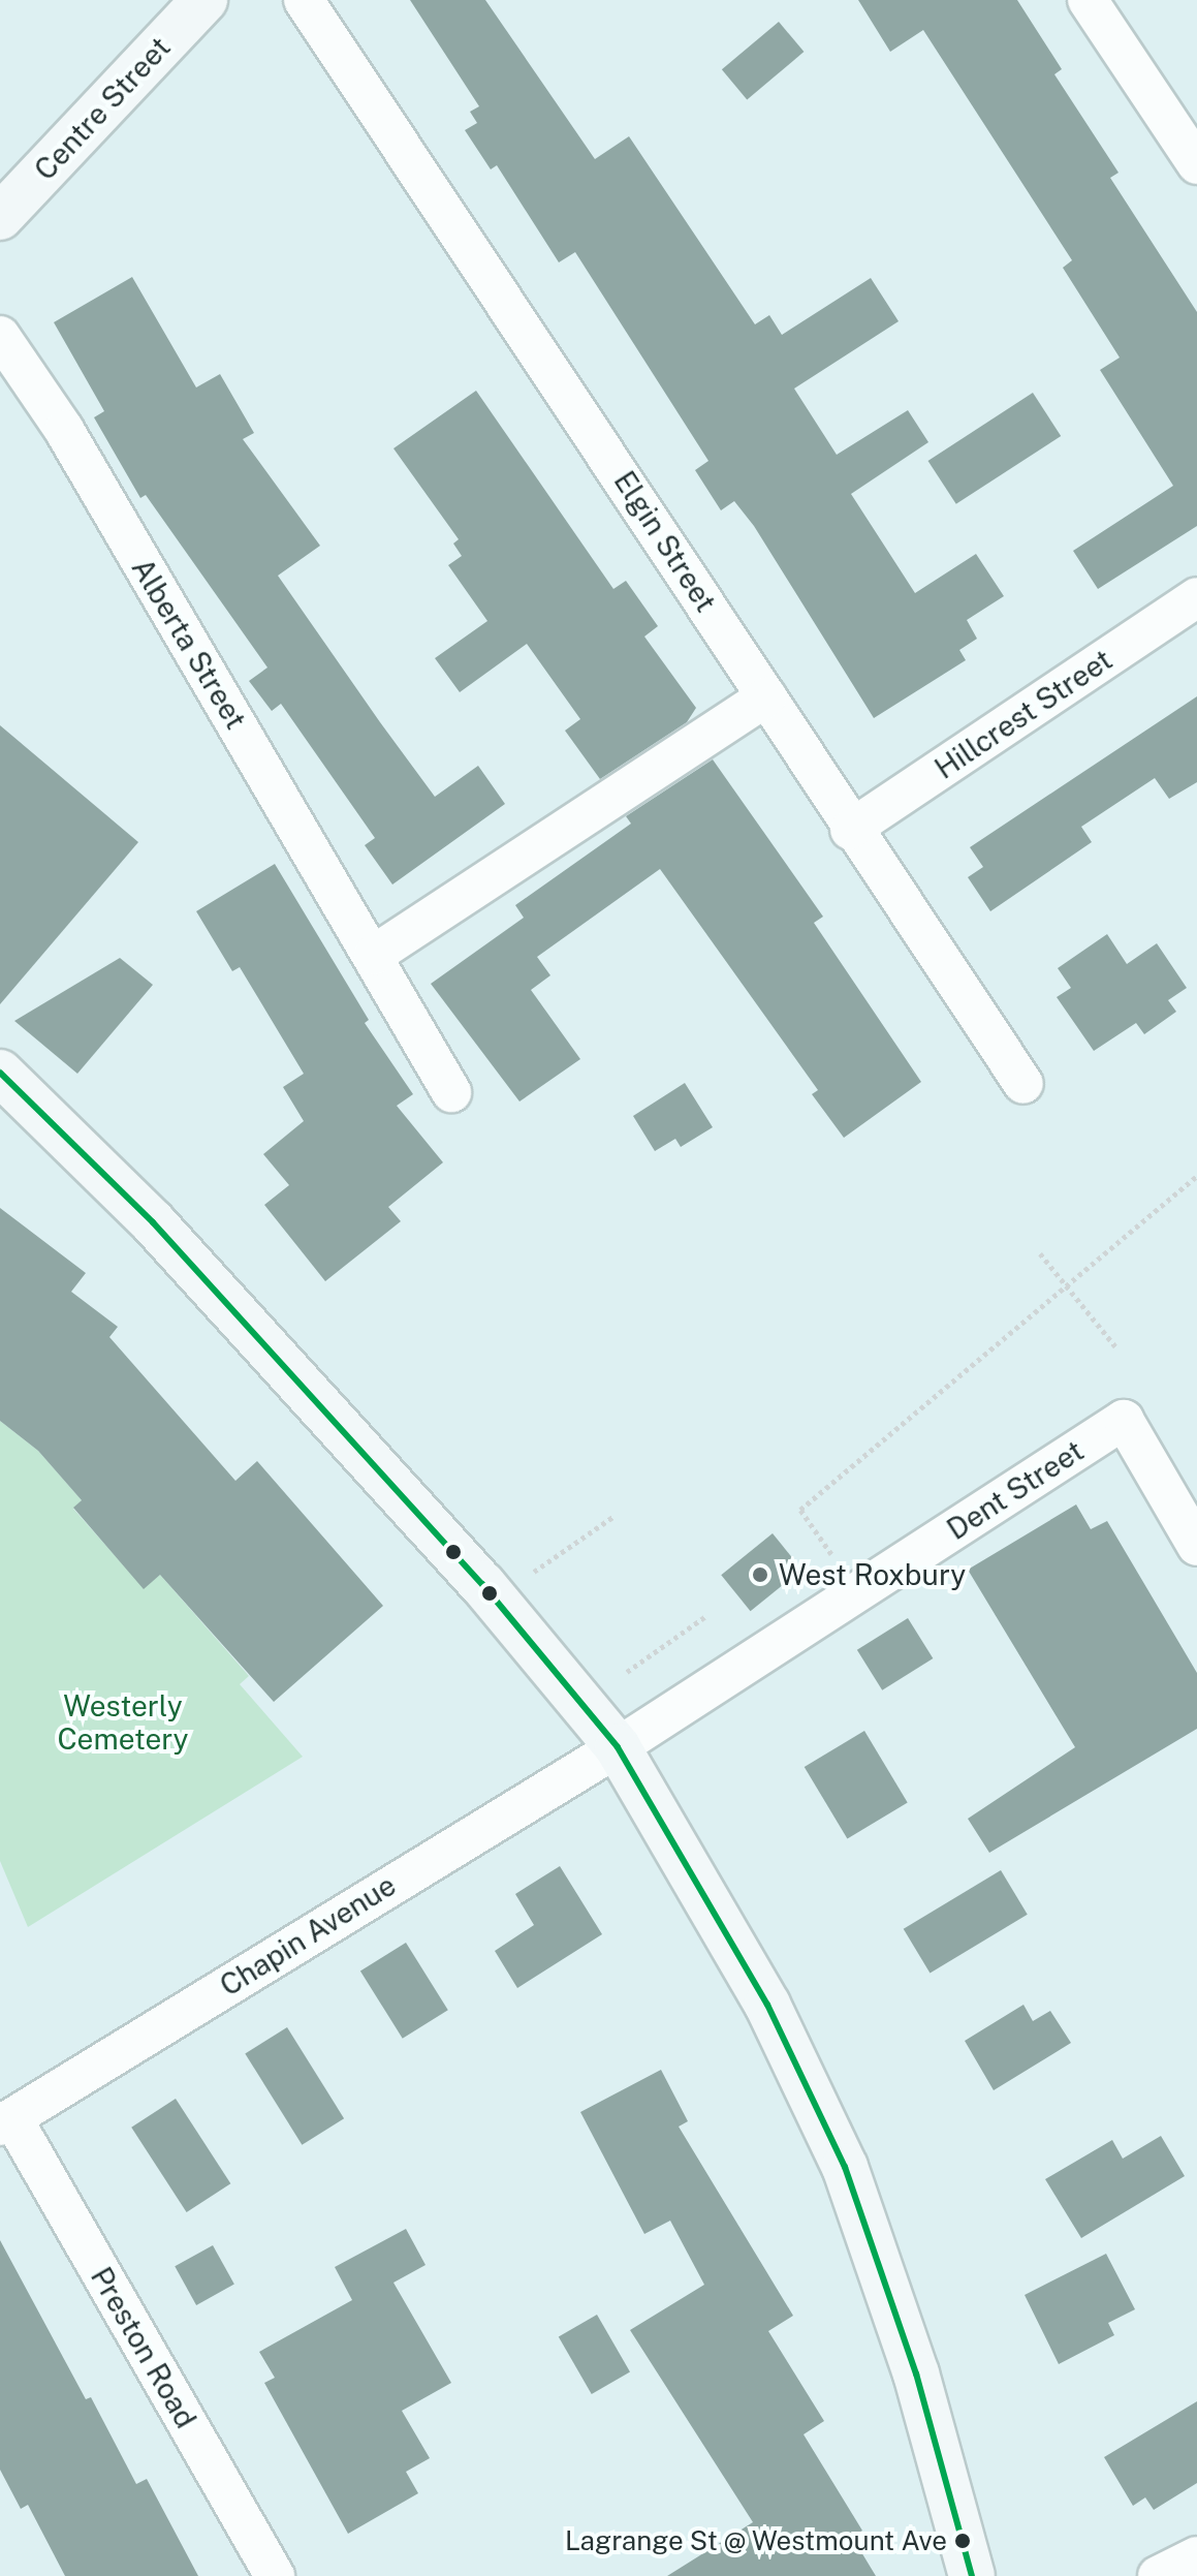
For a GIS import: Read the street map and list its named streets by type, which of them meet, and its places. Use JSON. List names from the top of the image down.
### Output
{
  "streets": {
    "main road": ["Centre Street"],
    "street": [
      "Elgin Street",
      "Alberta Street",
      "Hillcrest Street",
      "Dent Street",
      "Chapin Avenue",
      "Preston Road"
    ]
  },
  "crossings": [
    ["Elgin Street", "Hillcrest Street"],
    ["Dent Street", "Chapin Avenue"],
    ["Chapin Avenue", "Preston Road"]
  ],
  "parks": ["Westerly Cemetery"],
  "places": ["West Roxbury", "Lagrange St @ Westmount Ave"]
}
